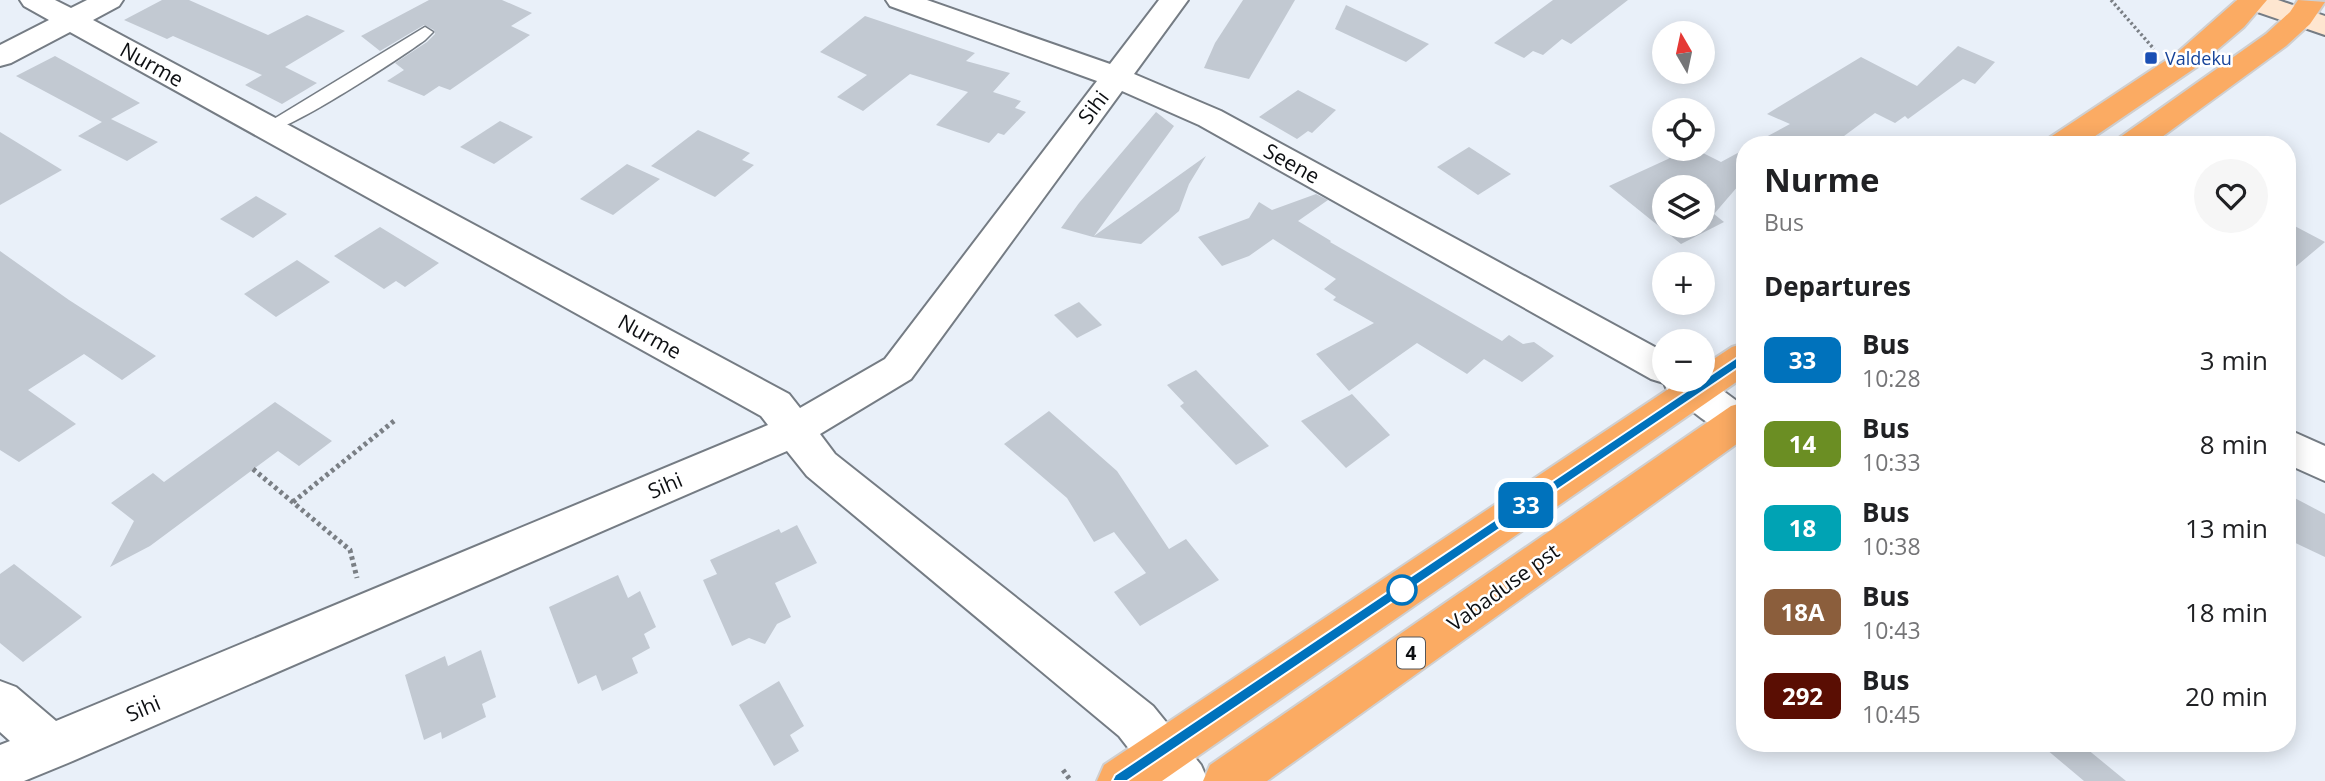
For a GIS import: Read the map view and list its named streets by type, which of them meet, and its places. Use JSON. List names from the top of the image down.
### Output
{
  "streets": {
    "highway": ["Vabaduse pst", "4"],
    "street": ["Nurme", "Sihi", "Seene"]
  },
  "crossings": [
    ["Nurme", "Sihi"],
    ["Sihi", "Seene"]
  ],
  "places": {
    "transit": ["Valdeku"]
  },
  "lines": ["bus line 33"],
  "north": "top",
  "page": {
    "on_map": "33",
    "map_buttons": ["+", "−"],
    "heading": [
      ["Nurme", "Bus"],
      "Departures"
    ],
    "list": [
      {
        "mark": "33",
        "name": "Bus",
        "note": "10:28",
        "value": "3 min"
      },
      {
        "mark": "14",
        "name": "Bus",
        "note": "10:33",
        "value": "8 min"
      },
      {
        "mark": "18",
        "name": "Bus",
        "note": "10:38",
        "value": "13 min"
      },
      {
        "mark": "18A",
        "name": "Bus",
        "note": "10:43",
        "value": "18 min"
      },
      {
        "mark": "292",
        "name": "Bus",
        "note": "10:45",
        "value": "20 min"
      }
    ]
  }
}
